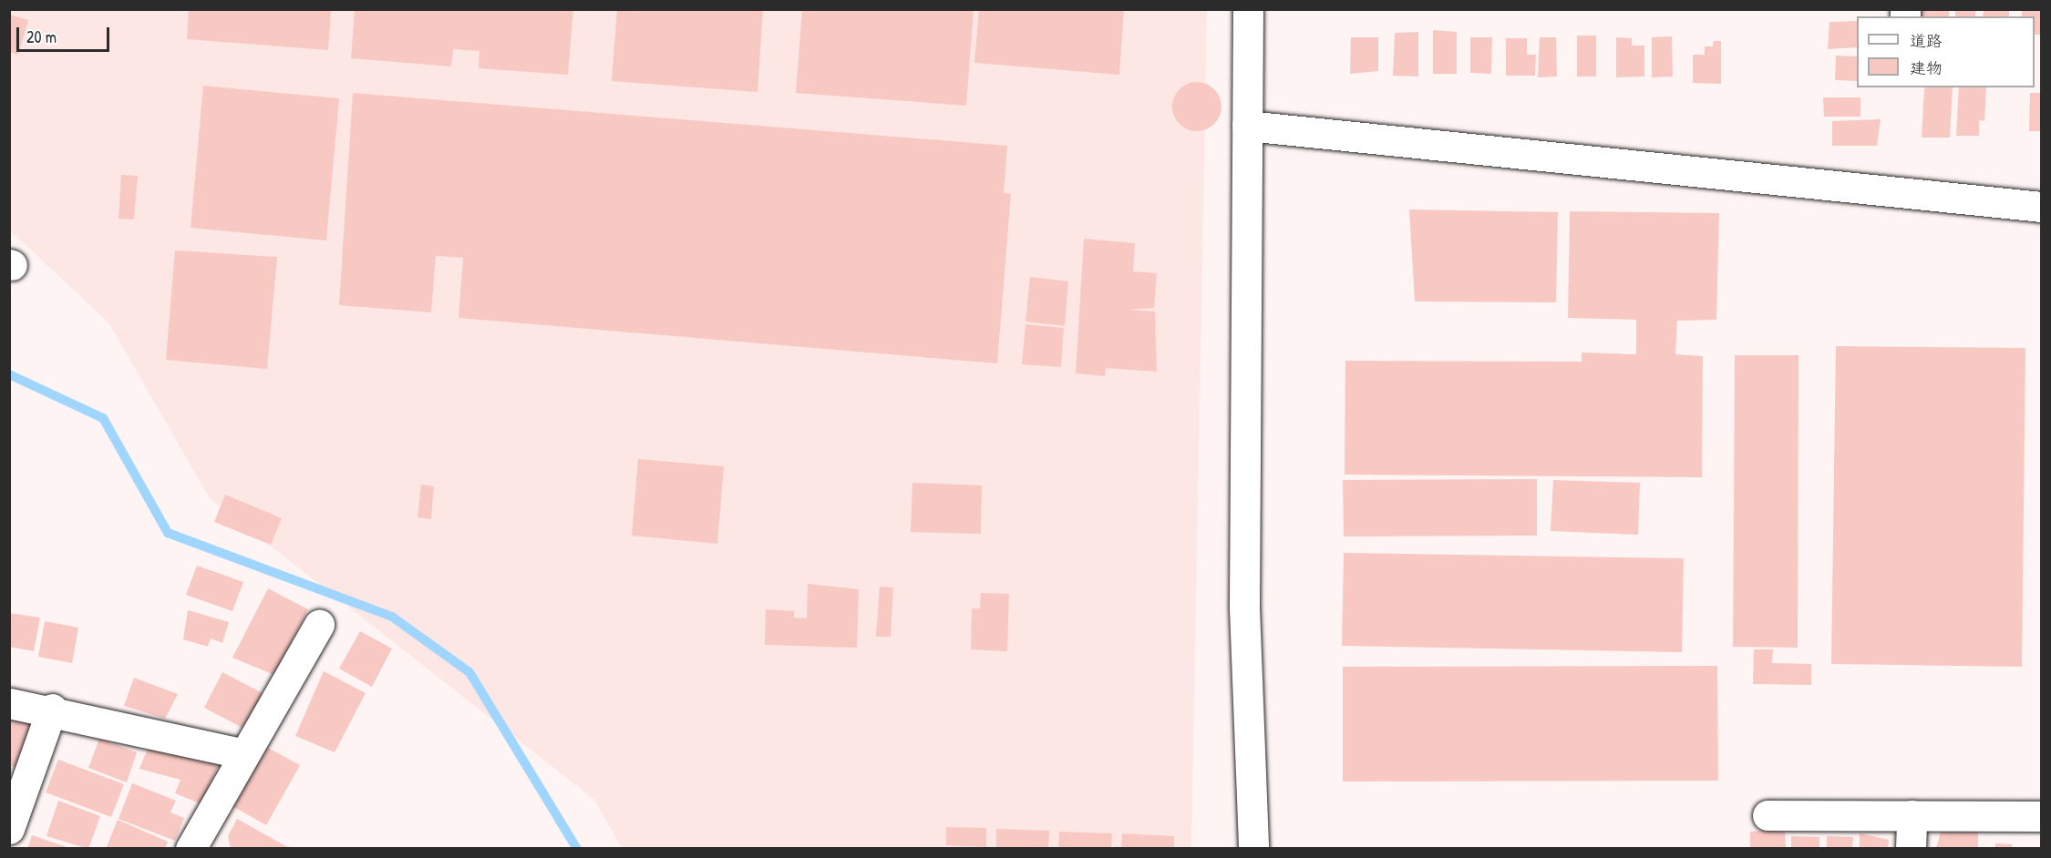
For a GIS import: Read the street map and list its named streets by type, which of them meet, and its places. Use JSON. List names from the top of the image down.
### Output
{
  "legend": ["道路", "建物"],
  "scale_bar": "20 m"
}
